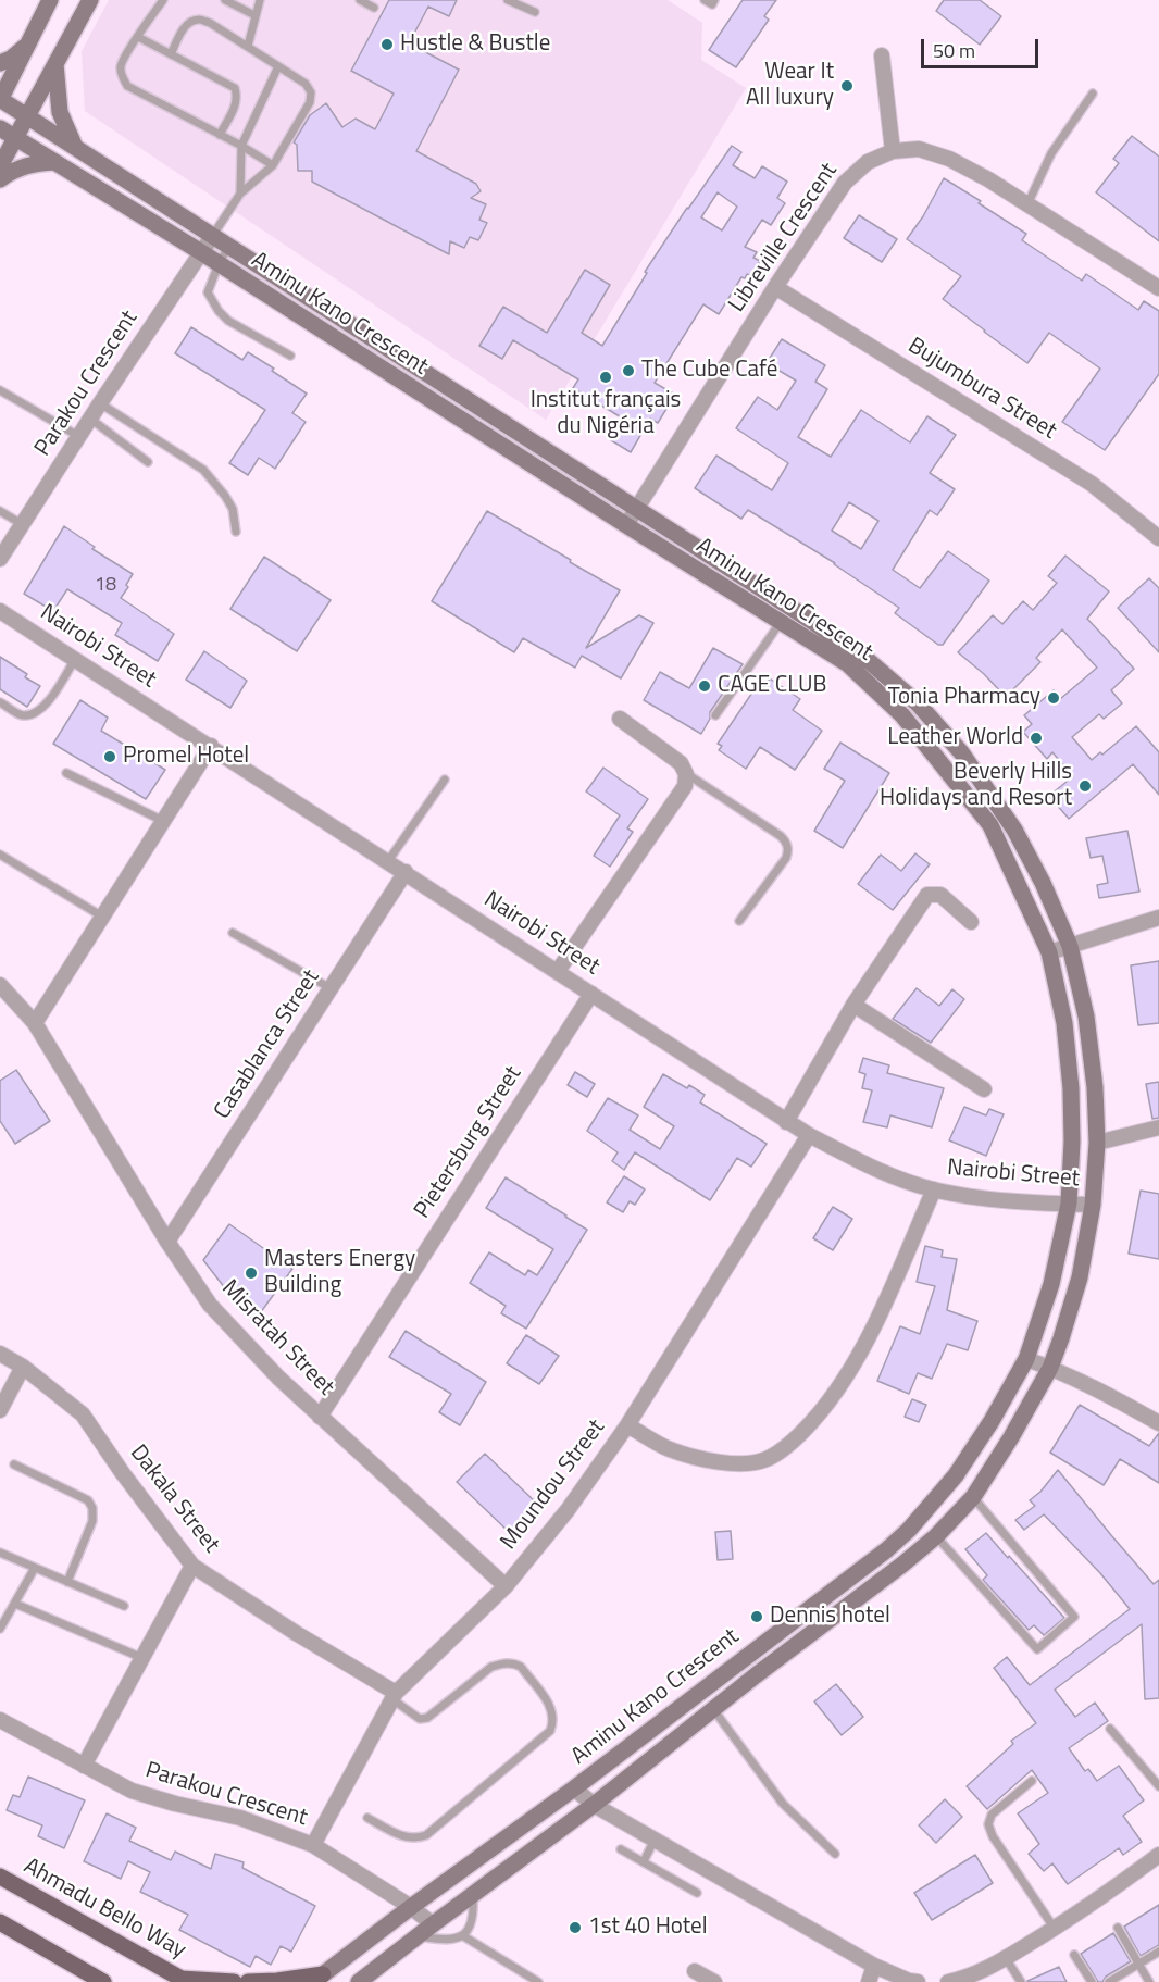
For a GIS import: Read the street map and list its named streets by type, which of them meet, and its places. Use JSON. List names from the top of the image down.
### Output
{
  "streets": {
    "main road": ["Ahmadu Bello Way"],
    "street": [
      "Libreville Crescent",
      "Aminu Kano Crescent",
      "Parakou Crescent",
      "Bujumbura Street",
      "Nairobi Street",
      "Casablanca Street",
      "Pietersburg Street",
      "Misratah Street",
      "Moundou Street",
      "Dakala Street"
    ]
  },
  "crossings": [
    ["Libreville Crescent", "Aminu Kano Crescent"],
    ["Libreville Crescent", "Bujumbura Street"],
    ["Aminu Kano Crescent", "Parakou Crescent"],
    ["Aminu Kano Crescent", "Nairobi Street"],
    ["Parakou Crescent", "Moundou Street"],
    ["Nairobi Street", "Casablanca Street"],
    ["Nairobi Street", "Pietersburg Street"],
    ["Nairobi Street", "Moundou Street"],
    ["Casablanca Street", "Misratah Street"],
    ["Pietersburg Street", "Misratah Street"],
    ["Misratah Street", "Moundou Street"],
    ["Moundou Street", "Dakala Street"]
  ],
  "places": [
    "Hustle & Bustle",
    "Wear It All luxury",
    "The Cube Café",
    "Institut français du Nigéria",
    "CAGE CLUB",
    "Tonia Pharmacy",
    "Leather World",
    "Promel Hotel",
    "Beverly Hills Holidays and Resort",
    "Masters Energy Building",
    "Dennis hotel",
    "1st 40 Hotel"
  ],
  "house_numbers": ["18"],
  "scale_bar": "50 m"
}
